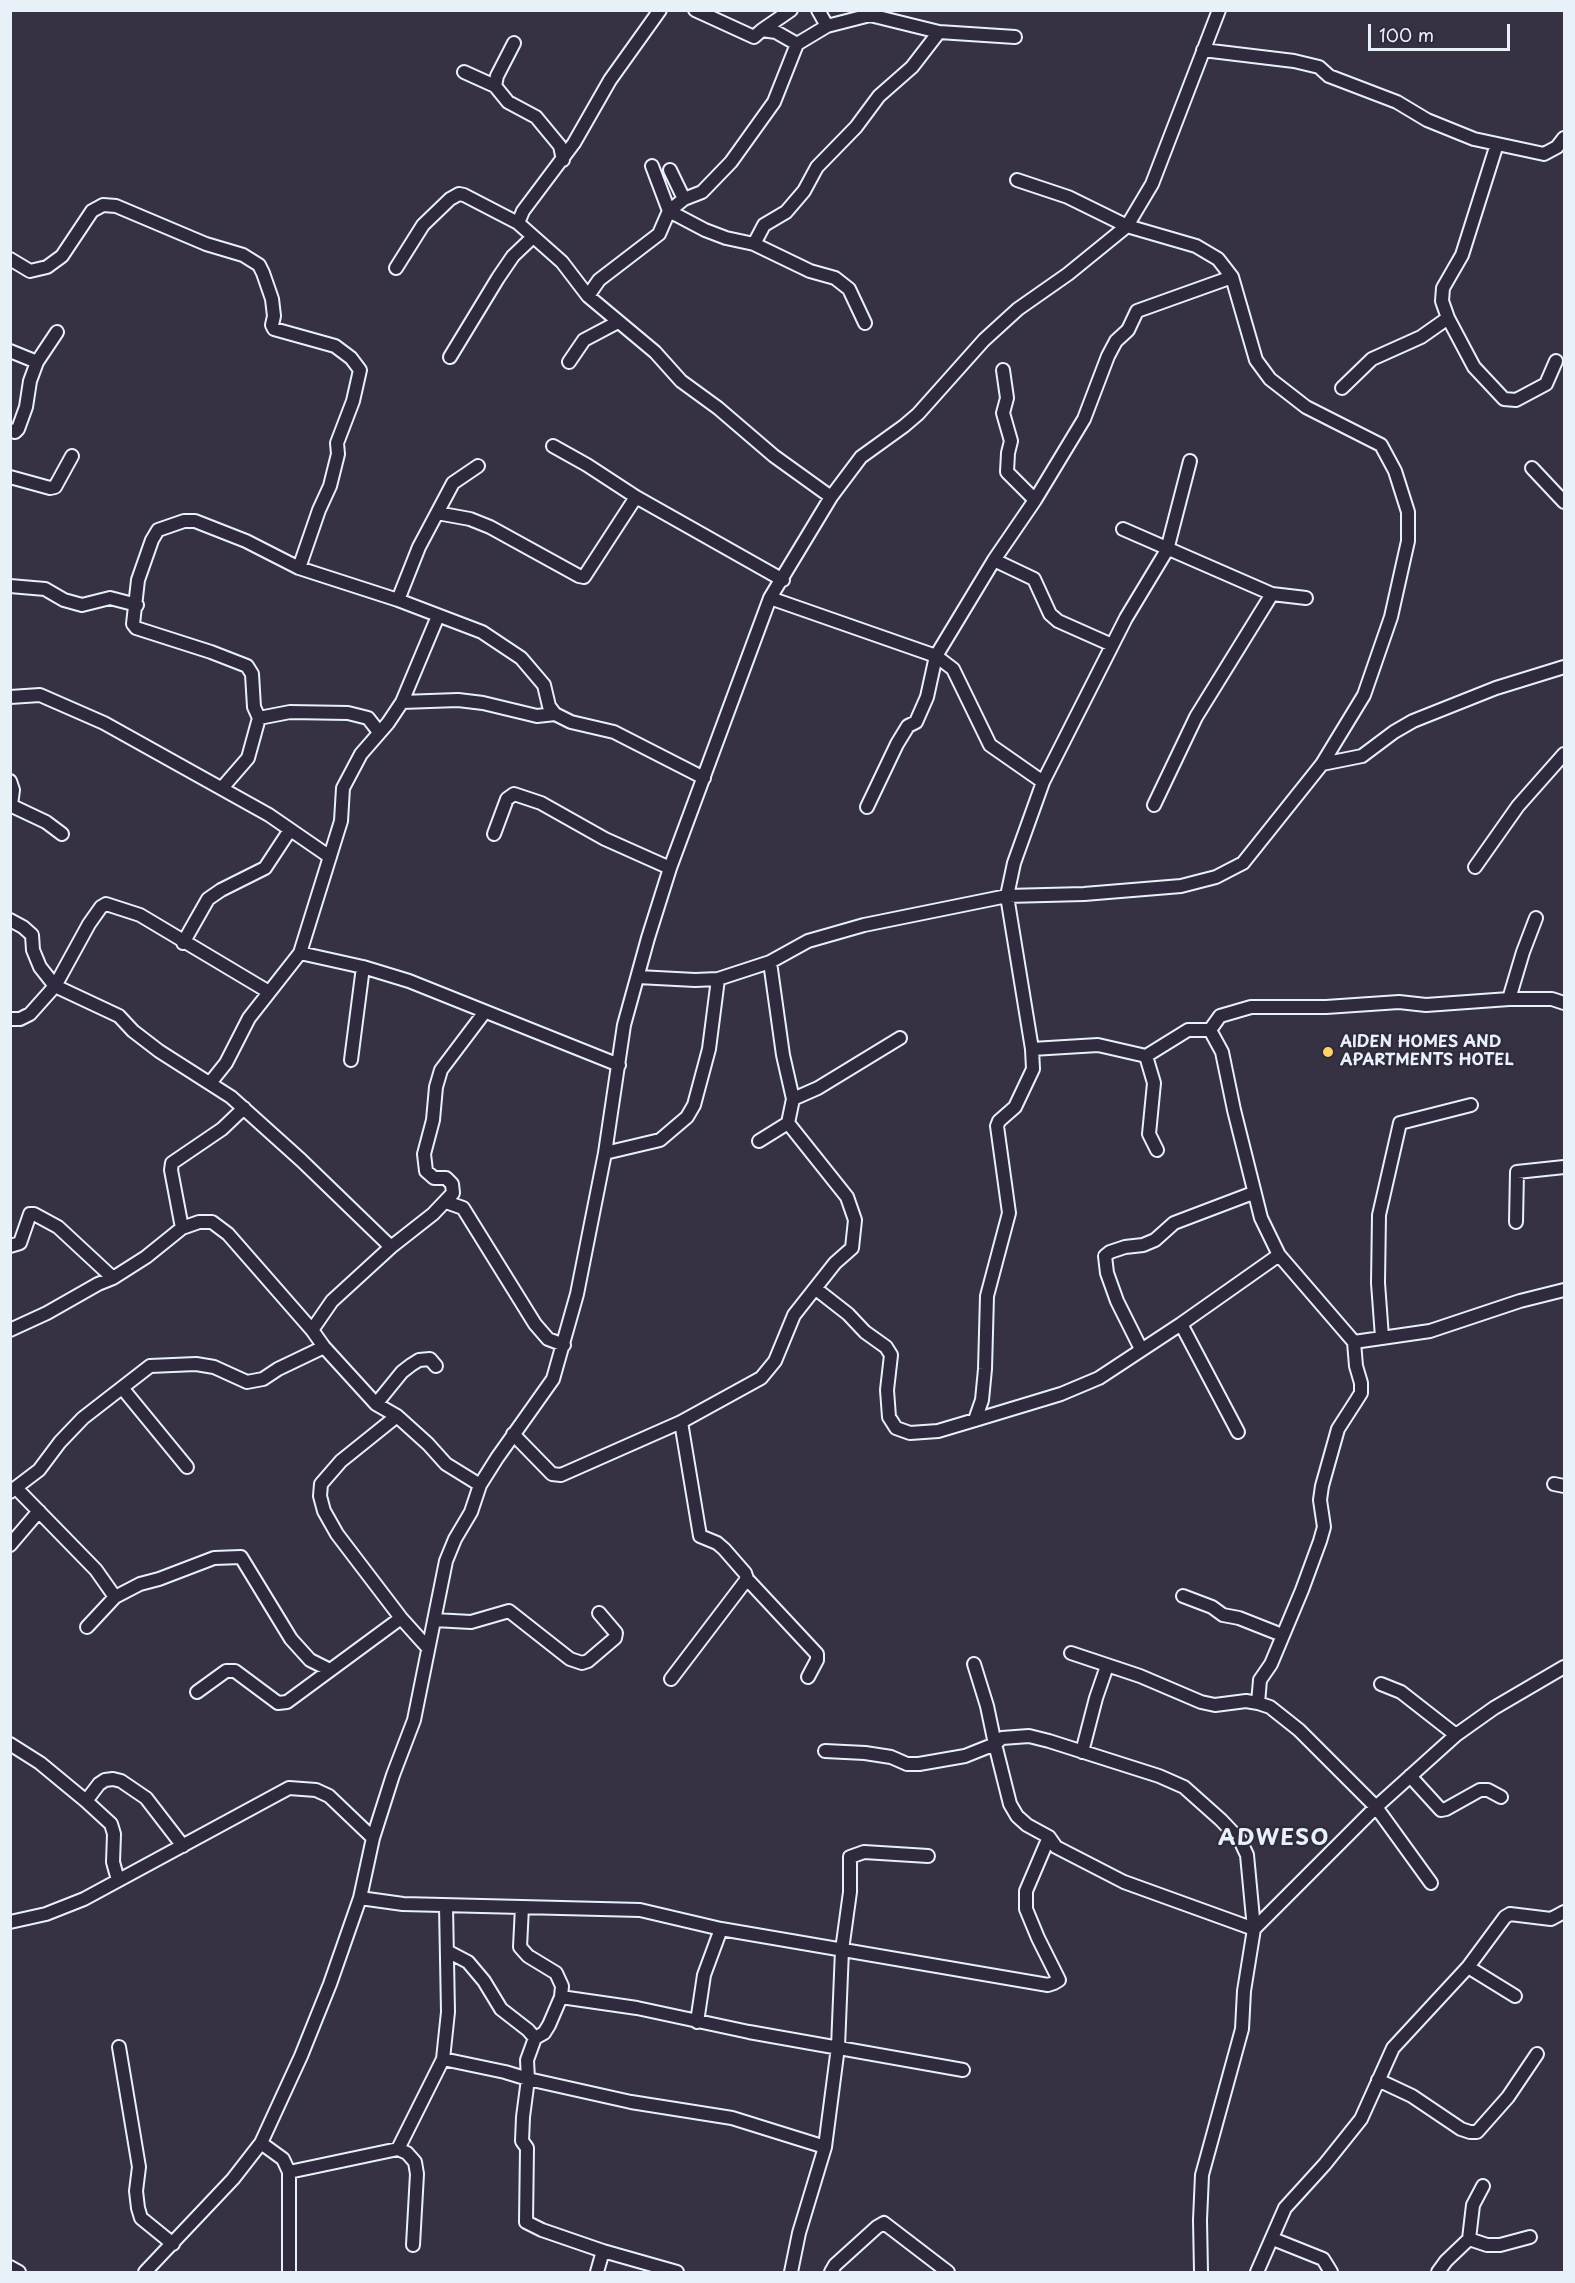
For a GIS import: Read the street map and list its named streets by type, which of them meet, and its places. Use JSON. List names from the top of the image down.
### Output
{
  "districts": ["ADWESO"],
  "places": ["AIDEN HOMES AND APARTMENTS HOTEL"],
  "scale_bar": "100 m"
}
